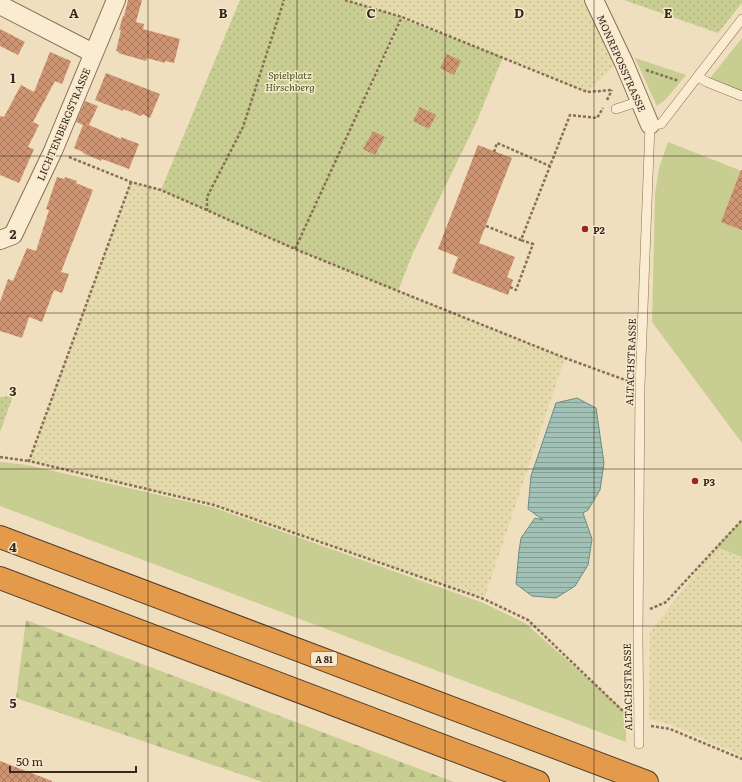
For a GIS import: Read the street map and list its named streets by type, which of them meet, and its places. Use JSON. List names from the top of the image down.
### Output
{
  "streets": {
    "highway": ["A 81"],
    "street": ["MONREPOSSTRASSE", "LICHTENBERGSTRASSE"],
    "lane": ["ALTACHSTRASSE"]
  },
  "crossings": [
    ["MONREPOSSTRASSE", "ALTACHSTRASSE"]
  ],
  "parks": ["Spielplatz Hirschberg"],
  "places": ["P2", "P3"],
  "scale_bar": "50 m",
  "grid": {
    "columns": [
      "A",
      "B",
      "C",
      "D",
      "E"
    ],
    "rows": [
      "1",
      "2",
      "3",
      "4",
      "5"
    ]
  }
}
